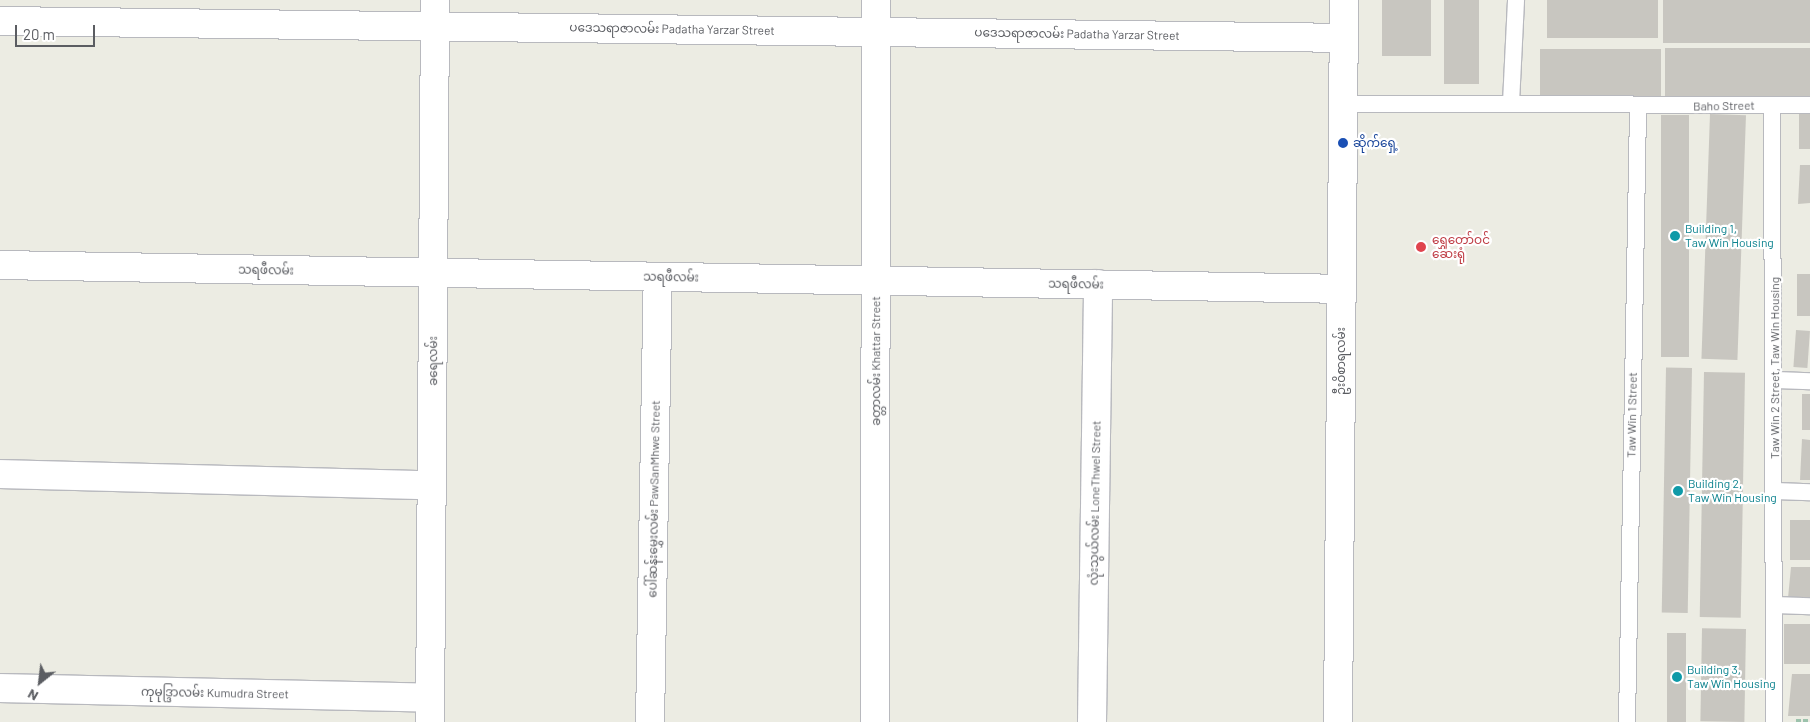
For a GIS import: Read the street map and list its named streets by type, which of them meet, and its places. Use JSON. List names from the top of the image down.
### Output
{
  "streets": {
    "street": [
      "ပဒေသရာဇာလမ်း Padatha Yarzar Street",
      "သရဖီလမ်း",
      "ခရေလမ်း",
      "ခတ္တာလမ်း Khattar Street",
      "ဦးဝိစာရလမ်း",
      "ပေါ်ဆန်းမွှေးလမ်း PawSanMhwe Street",
      "လုံးသွယ်လမ်း LoneThwel Street",
      "ကုမုဒ္ဒြာလမ်း Kumudra Street"
    ],
    "lane": ["Baho Street", "Taw Win 2 Street, Taw Win Housing", "Taw Win 1 Street"]
  },
  "crossings": [
    ["ပဒေသရာဇာလမ်း Padatha Yarzar Street", "ခရေလမ်း"],
    ["ပဒေသရာဇာလမ်း Padatha Yarzar Street", "ခတ္တာလမ်း Khattar Street"],
    ["ပဒေသရာဇာလမ်း Padatha Yarzar Street", "ဦးဝိစာရလမ်း"],
    ["Baho Street", "ဦးဝိစာရလမ်း"],
    ["Baho Street", "Taw Win 2 Street, Taw Win Housing"],
    ["Baho Street", "Taw Win 1 Street"],
    ["သရဖီလမ်း", "ခရေလမ်း"],
    ["သရဖီလမ်း", "ခတ္တာလမ်း Khattar Street"],
    ["သရဖီလမ်း", "ဦးဝိစာရလမ်း"],
    ["သရဖီလမ်း", "ပေါ်ဆန်းမွှေးလမ်း PawSanMhwe Street"],
    ["သရဖီလမ်း", "လုံးသွယ်လမ်း LoneThwel Street"],
    ["ခရေလမ်း", "ကုမုဒ္ဒြာလမ်း Kumudra Street"]
  ],
  "places": [
    "ဆိုက်ရှေ့",
    "Building 1, Taw Win Housing",
    "ရွှေတော်ဝင် ဆေးရုံ",
    "Building 2, Taw Win Housing",
    "Building 3, Taw Win Housing"
  ],
  "scale_bar": "20 m",
  "north": "bottom left"
}
